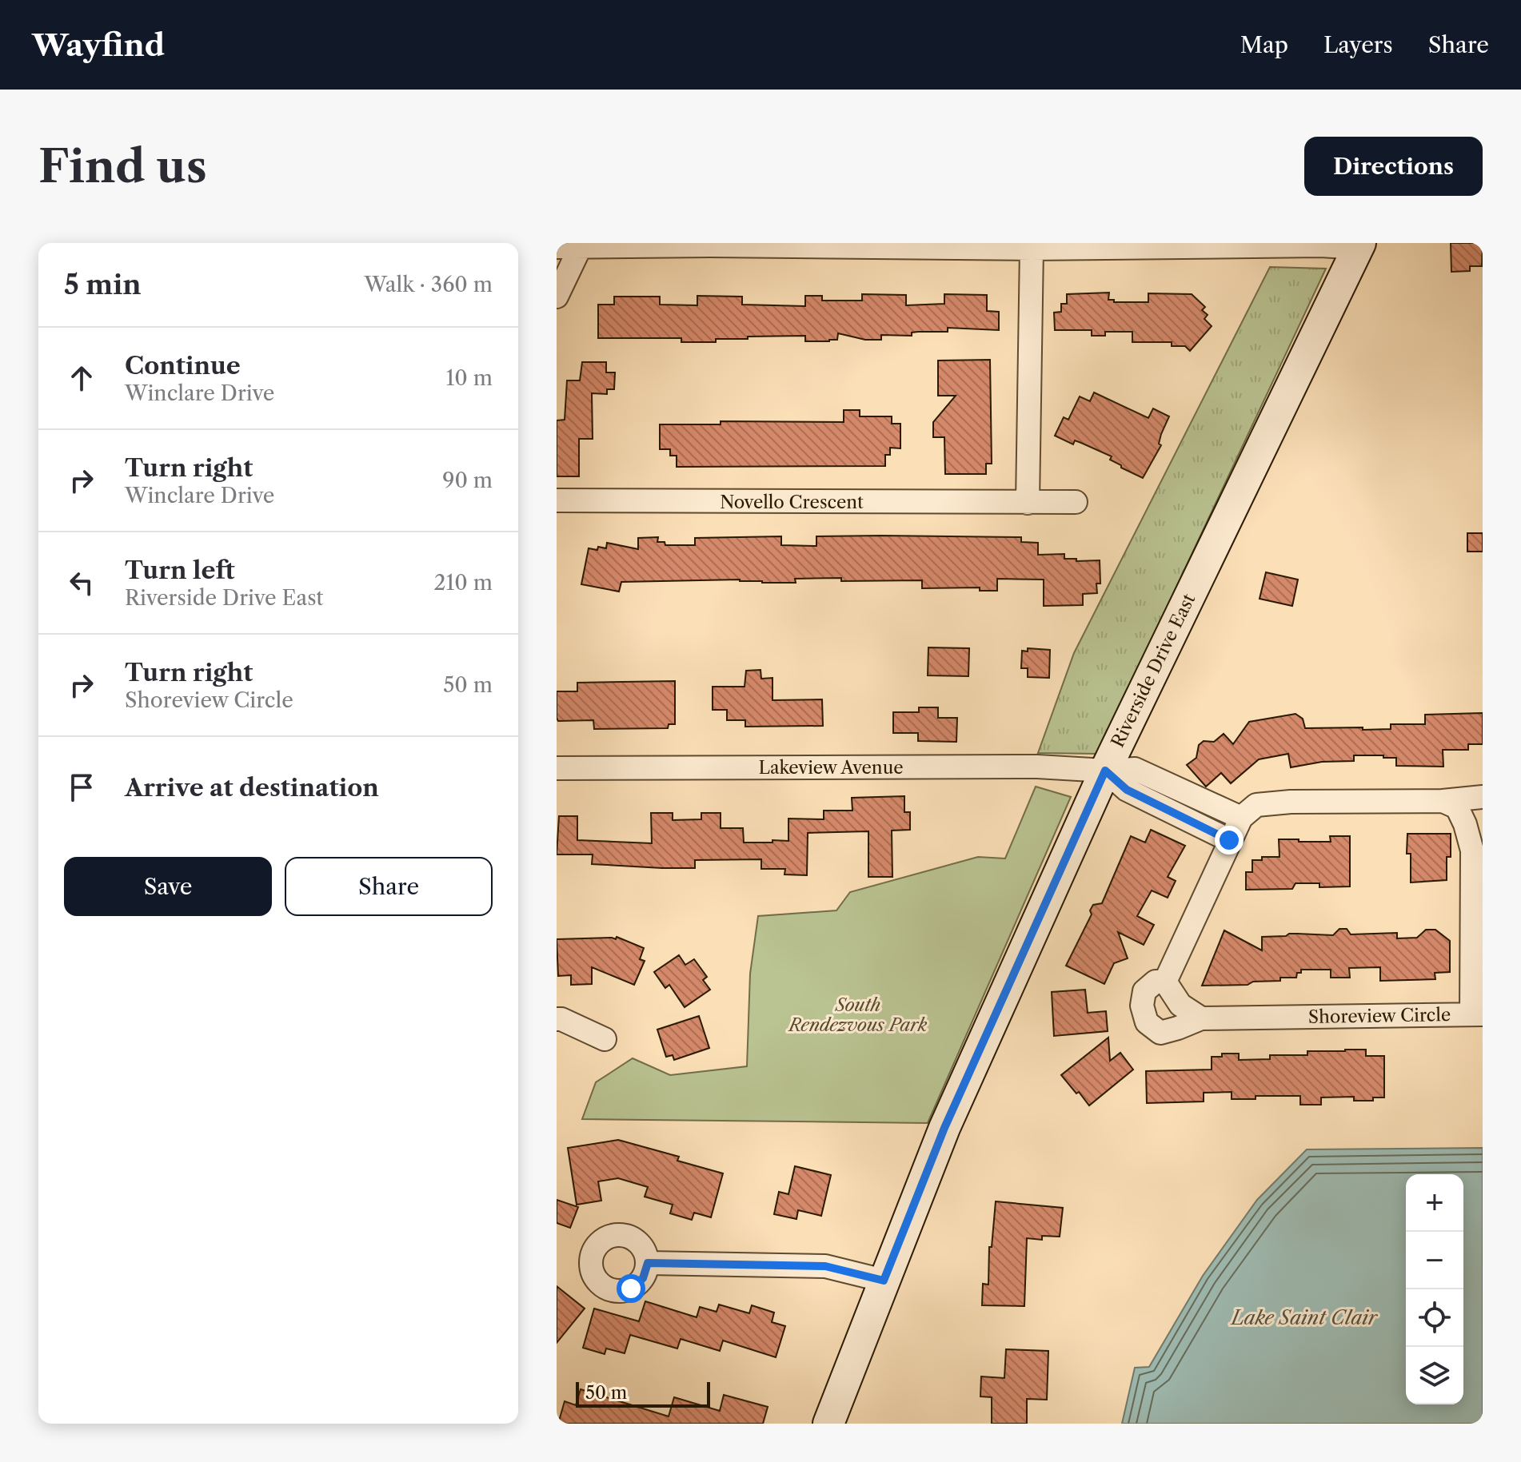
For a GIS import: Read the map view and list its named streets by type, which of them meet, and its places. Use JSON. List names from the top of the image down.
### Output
{
  "streets": {
    "main road": ["Riverside Drive East"],
    "street": ["Novello Crescent", "Lakeview Avenue", "Shoreview Circle"]
  },
  "crossings": [
    ["Riverside Drive East", "Lakeview Avenue"]
  ],
  "water": ["Lake Saint Clair"],
  "parks": ["South Rendezvous Park"],
  "scale_bar": "50 m",
  "page": {
    "header": "Wayfind",
    "nav": ["Map", "Layers", "Share"],
    "buttons": [
      "Directions",
      ["Save", "Share"]
    ],
    "title": "Find us",
    "heading": ["5 min", "Walk · 360 m"],
    "list": [
      ["Continue", "Winclare Drive", "10 m"],
      ["Turn right", "Winclare Drive", "90 m"],
      ["Turn left", "Riverside Drive East", "210 m"],
      ["Turn right", "Shoreview Circle", "50 m"],
      "Arrive at destination"
    ],
    "map_buttons": ["+", "−"],
    "scale": "50 m"
  }
}
